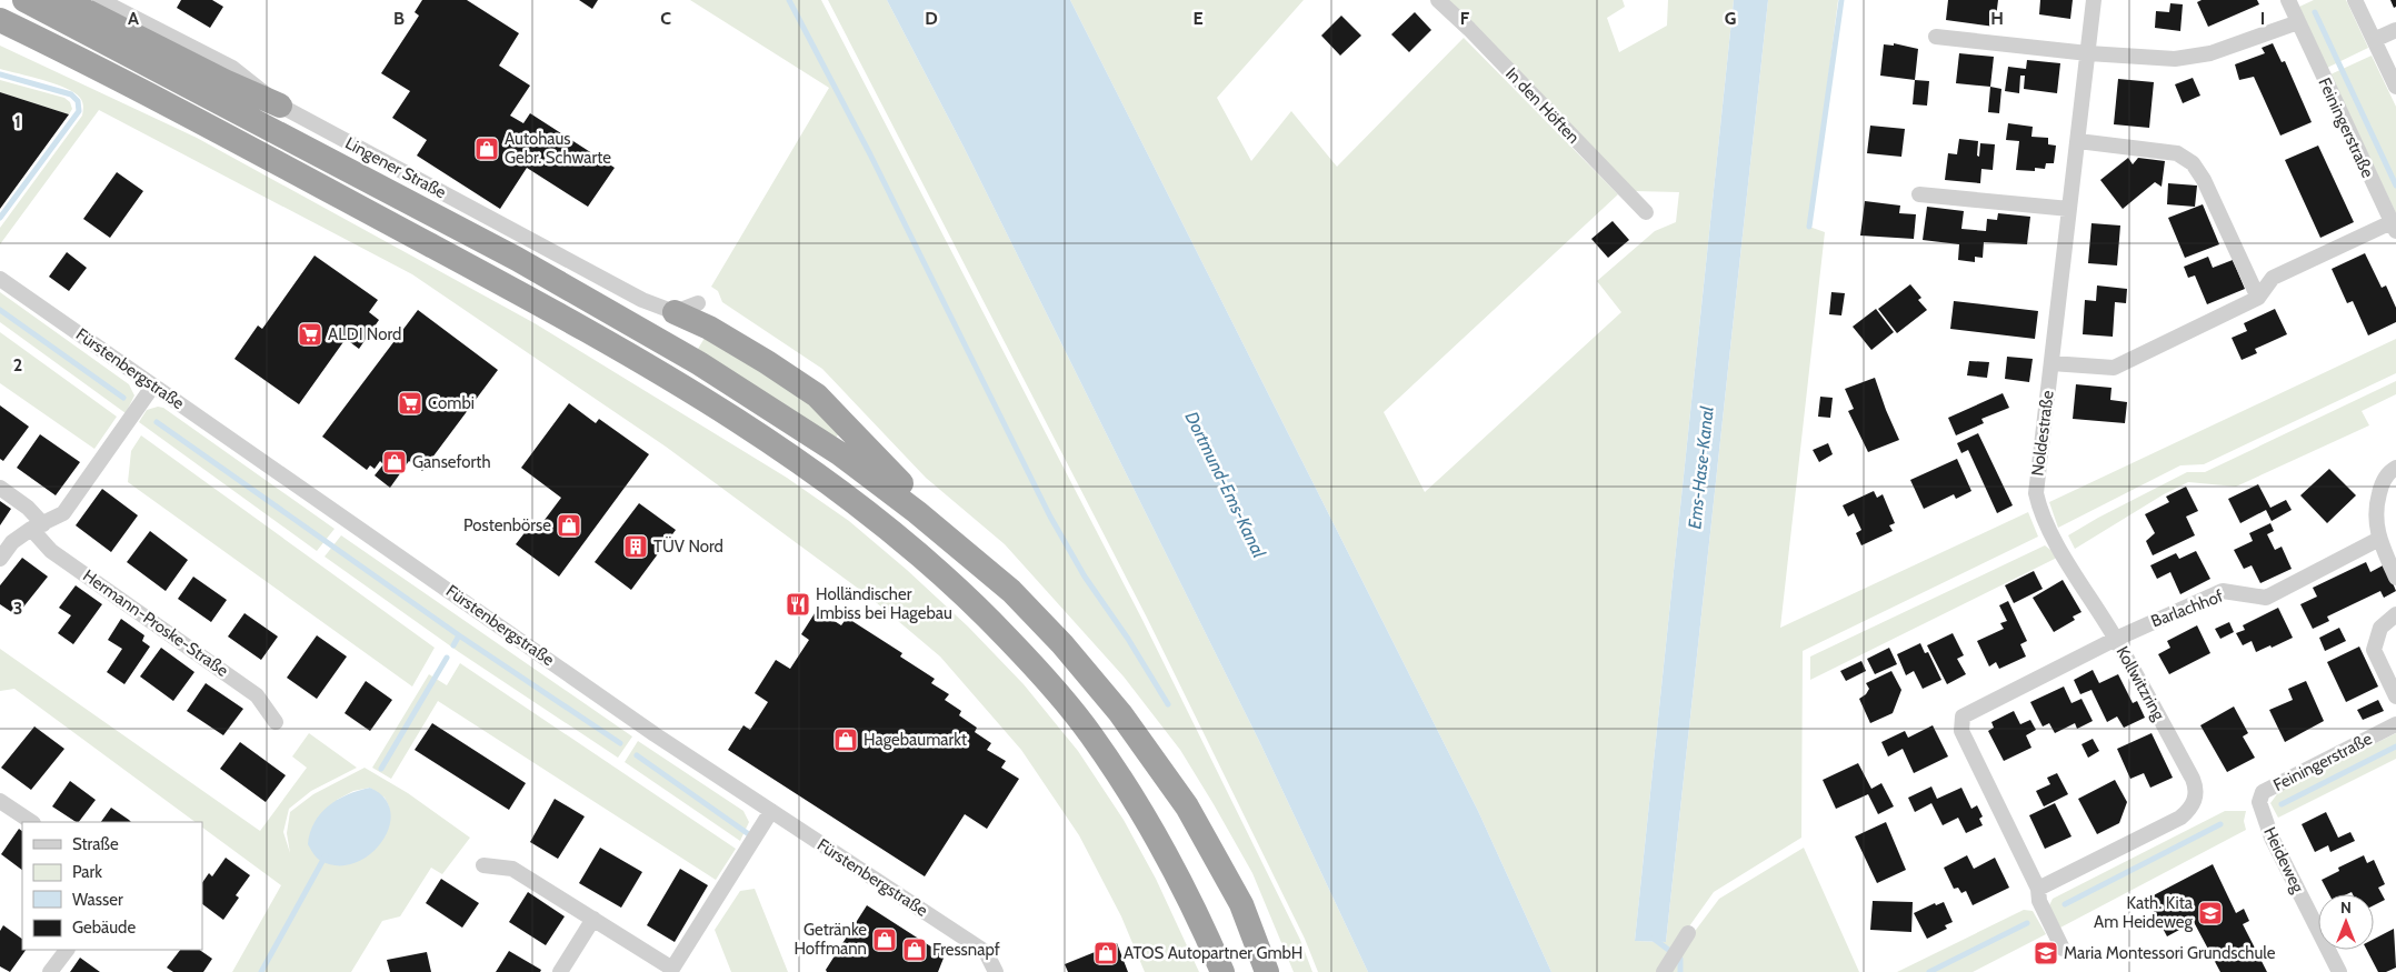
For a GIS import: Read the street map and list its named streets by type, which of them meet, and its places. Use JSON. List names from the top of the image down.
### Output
{
  "streets": {
    "street": [
      "In den Höften",
      "Feiningerstraße",
      "Lingener Straße",
      "Fürstenbergstraße",
      "Noldestraße",
      "Barlachhof",
      "Hermann-Proske-Straße",
      "Kollwitzring",
      "Heideweg"
    ]
  },
  "crossings": [
    ["Feiningerstraße", "Heideweg"],
    ["Noldestraße", "Barlachhof"],
    ["Noldestraße", "Kollwitzring"],
    ["Barlachhof", "Kollwitzring"]
  ],
  "water": ["Ems-Hase-Kanal", "Dortmund-Ems-Kanal"],
  "places": {
    "shop": [
      "Autohaus Gebr. Schwarte",
      "Ganseforth",
      "Postenbörse",
      "Hagebaumarkt",
      "Getränke Hoffmann",
      "Fressnapf",
      "ATOS Autopartner GmbH"
    ],
    "supermarket": ["ALDI Nord", "Combi"],
    "building": ["TÜV Nord"],
    "restaurant": ["Holländischer Imbiss bei Hagebau"],
    "school or university": ["Kath. Kita Am Heideweg", "Maria Montessori Grundschule"]
  },
  "legend": [
    "Straße",
    "Park",
    "Wasser",
    "Gebäude"
  ],
  "north": "top",
  "grid": {
    "columns": [
      "A",
      "B",
      "C",
      "D",
      "E",
      "F",
      "G",
      "H",
      "I"
    ],
    "rows": ["1", "2", "3"]
  }
}
